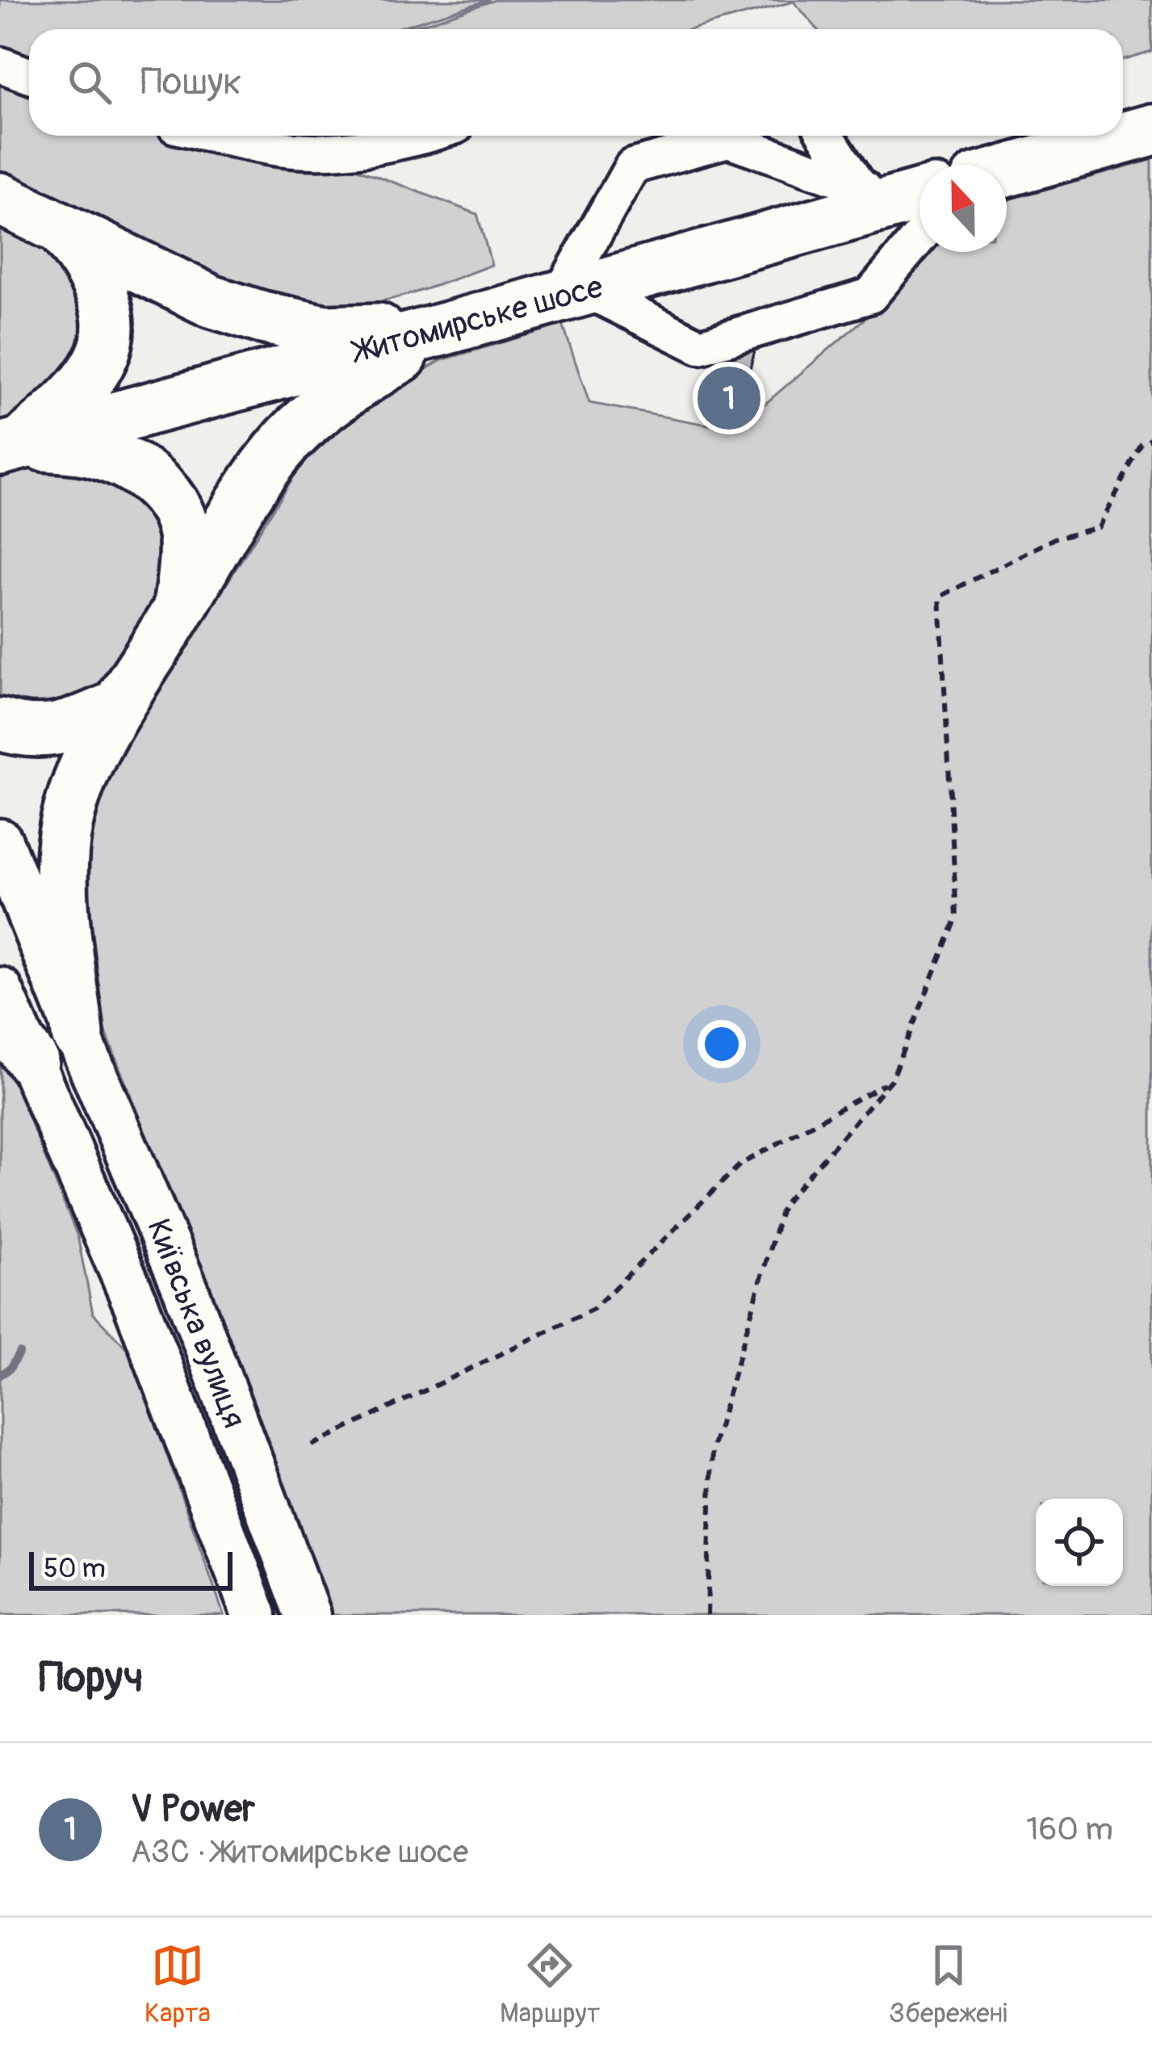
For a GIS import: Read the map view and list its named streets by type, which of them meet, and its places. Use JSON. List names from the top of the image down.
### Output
{
  "streets": {
    "highway": ["Житомирське шосе"],
    "main road": ["Київська вулиця"]
  },
  "scale_bar": "50 m",
  "north": "top",
  "page": {
    "search": "Пошук",
    "pins": "1",
    "scale": "50 m",
    "heading": "Поруч",
    "list": [
      {
        "mark": "1",
        "name": "V Power",
        "note": "АЗС · Житомирське шосе",
        "value": "160 m"
      }
    ],
    "nav": ["Карта", "Маршрут", "Збережені"]
  }
}
